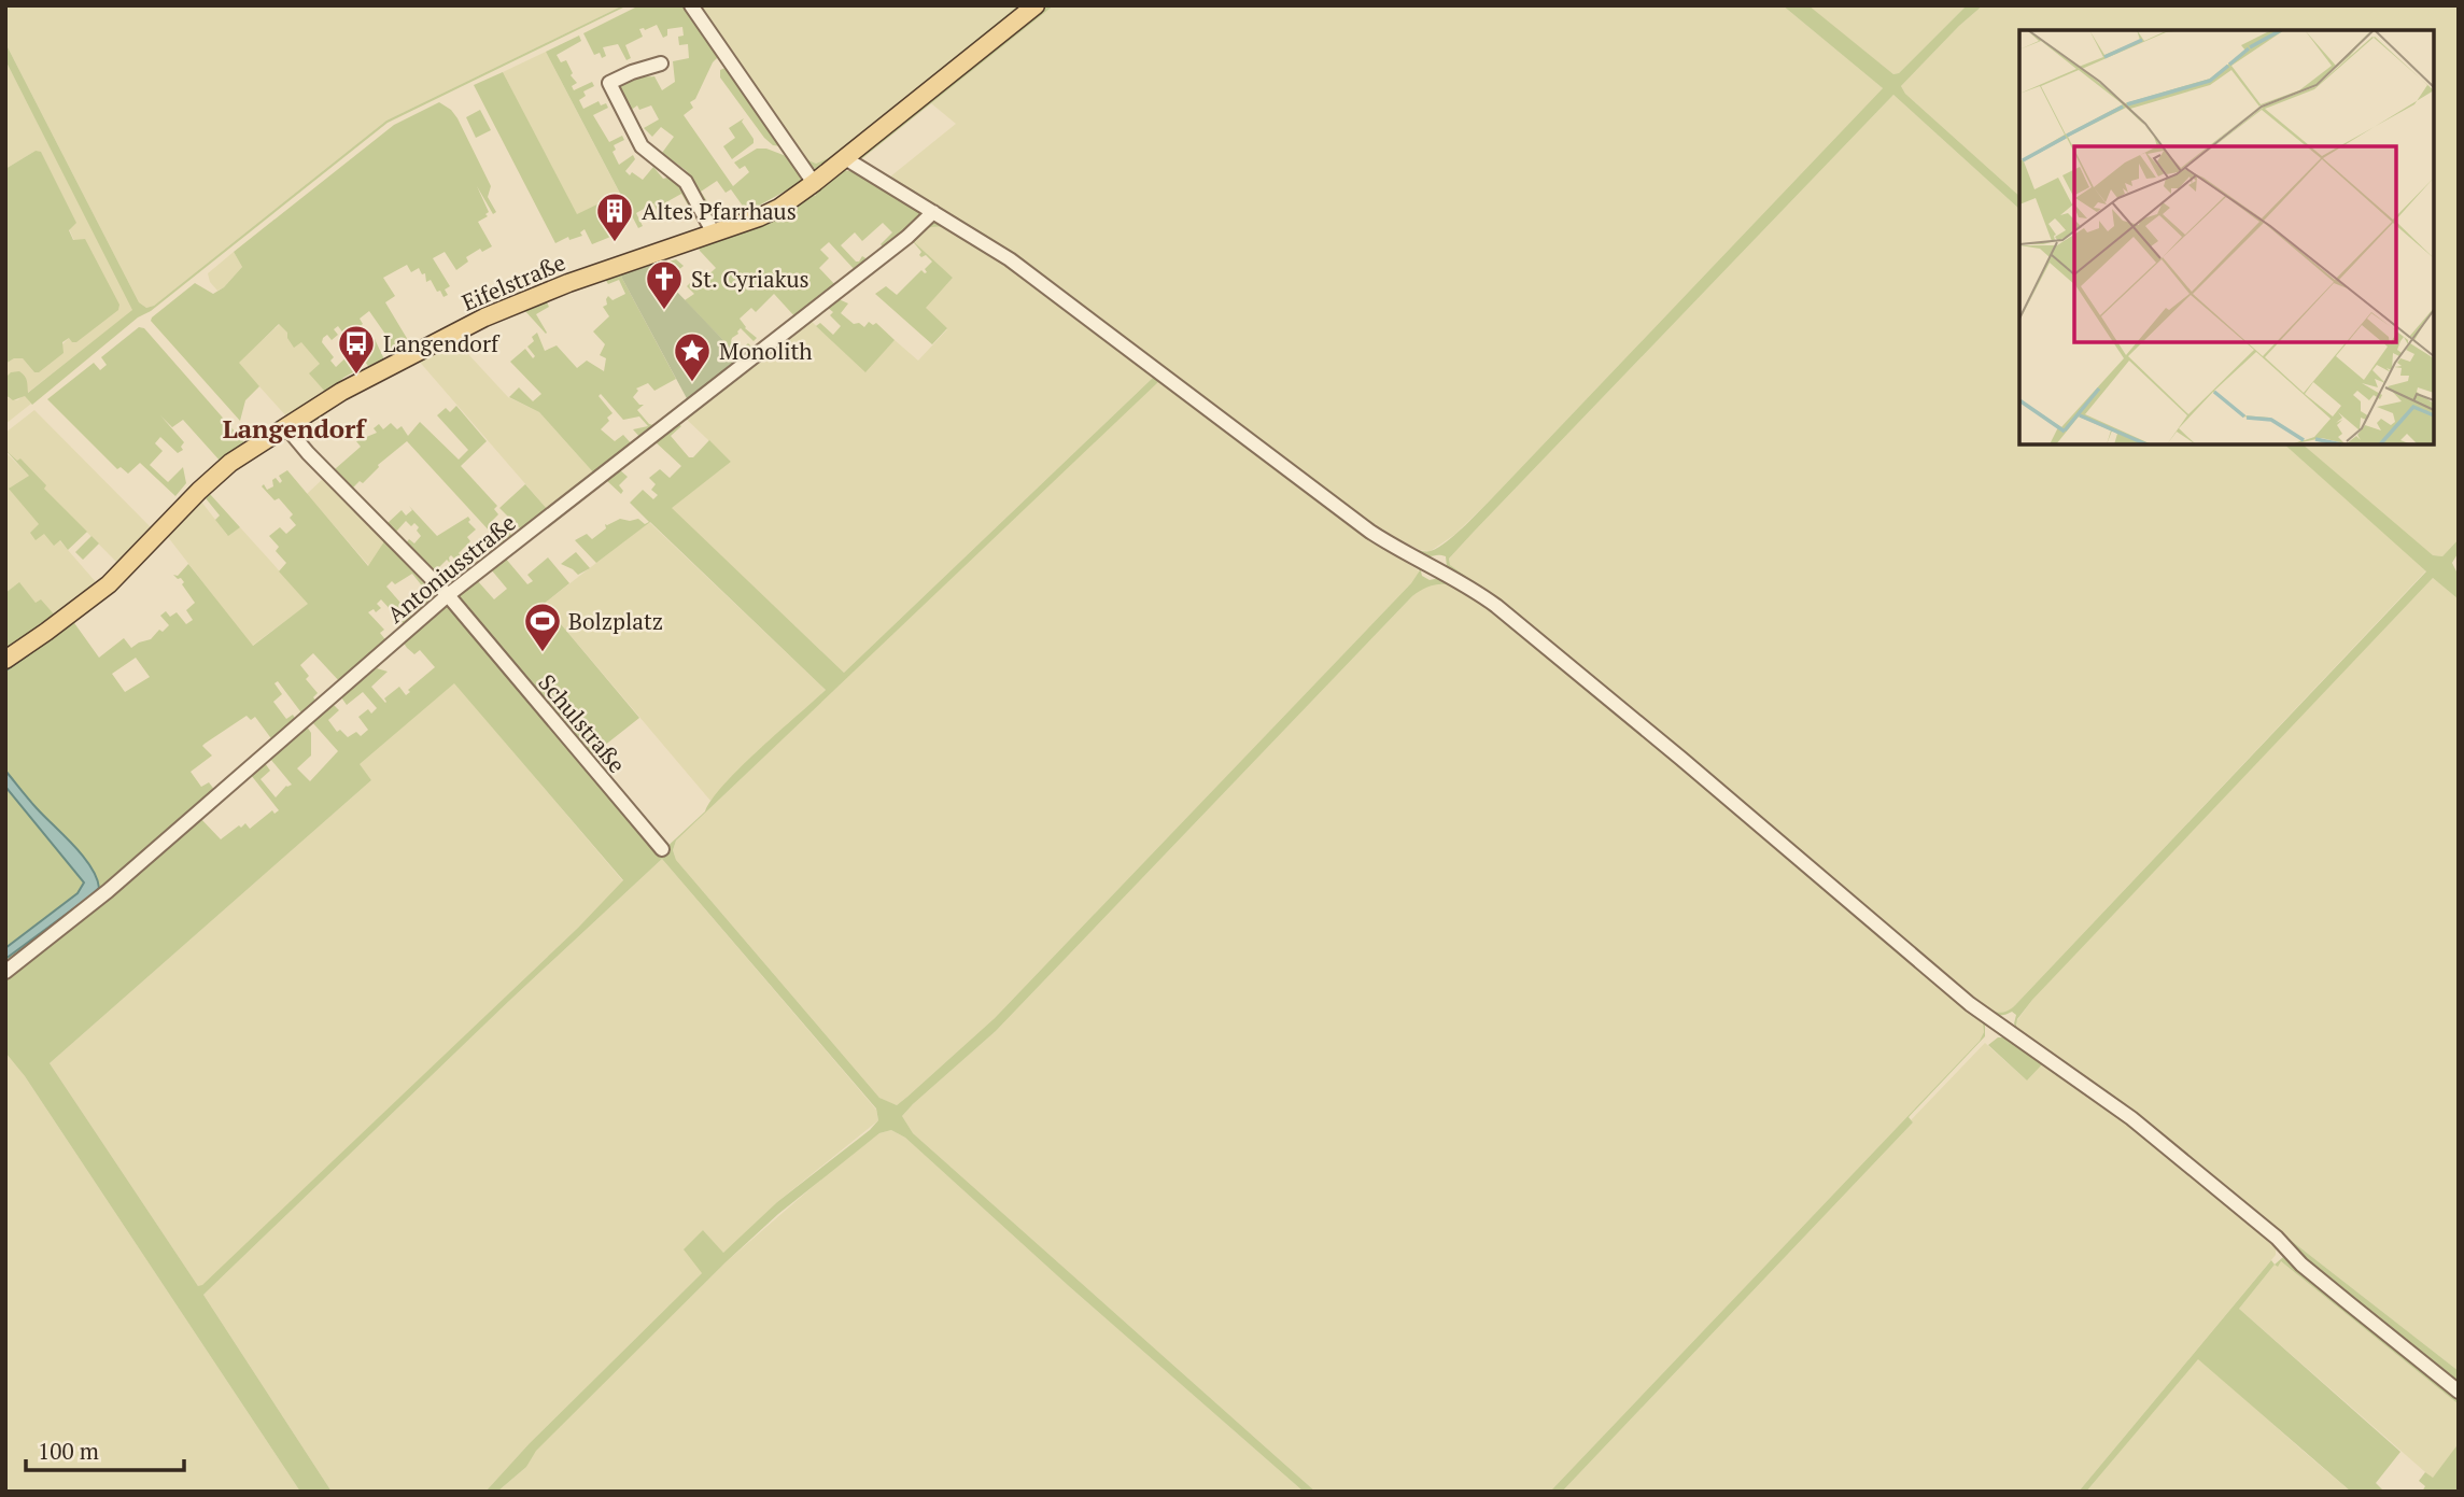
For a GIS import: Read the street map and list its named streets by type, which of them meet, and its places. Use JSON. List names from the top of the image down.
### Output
{
  "streets": {
    "main road": ["Eifelstraße"],
    "street": ["Antoniusstraße", "Schulstraße"]
  },
  "crossings": [
    ["Eifelstraße", "Schulstraße"],
    ["Antoniusstraße", "Schulstraße"]
  ],
  "districts": ["Langendorf"],
  "places": {
    "building": ["Altes Pfarrhaus"],
    "church": ["St. Cyriakus"],
    "bus stop": ["Langendorf"],
    "place": ["Monolith"],
    "sports": ["Bolzplatz"]
  },
  "scale_bar": "100 m"
}
